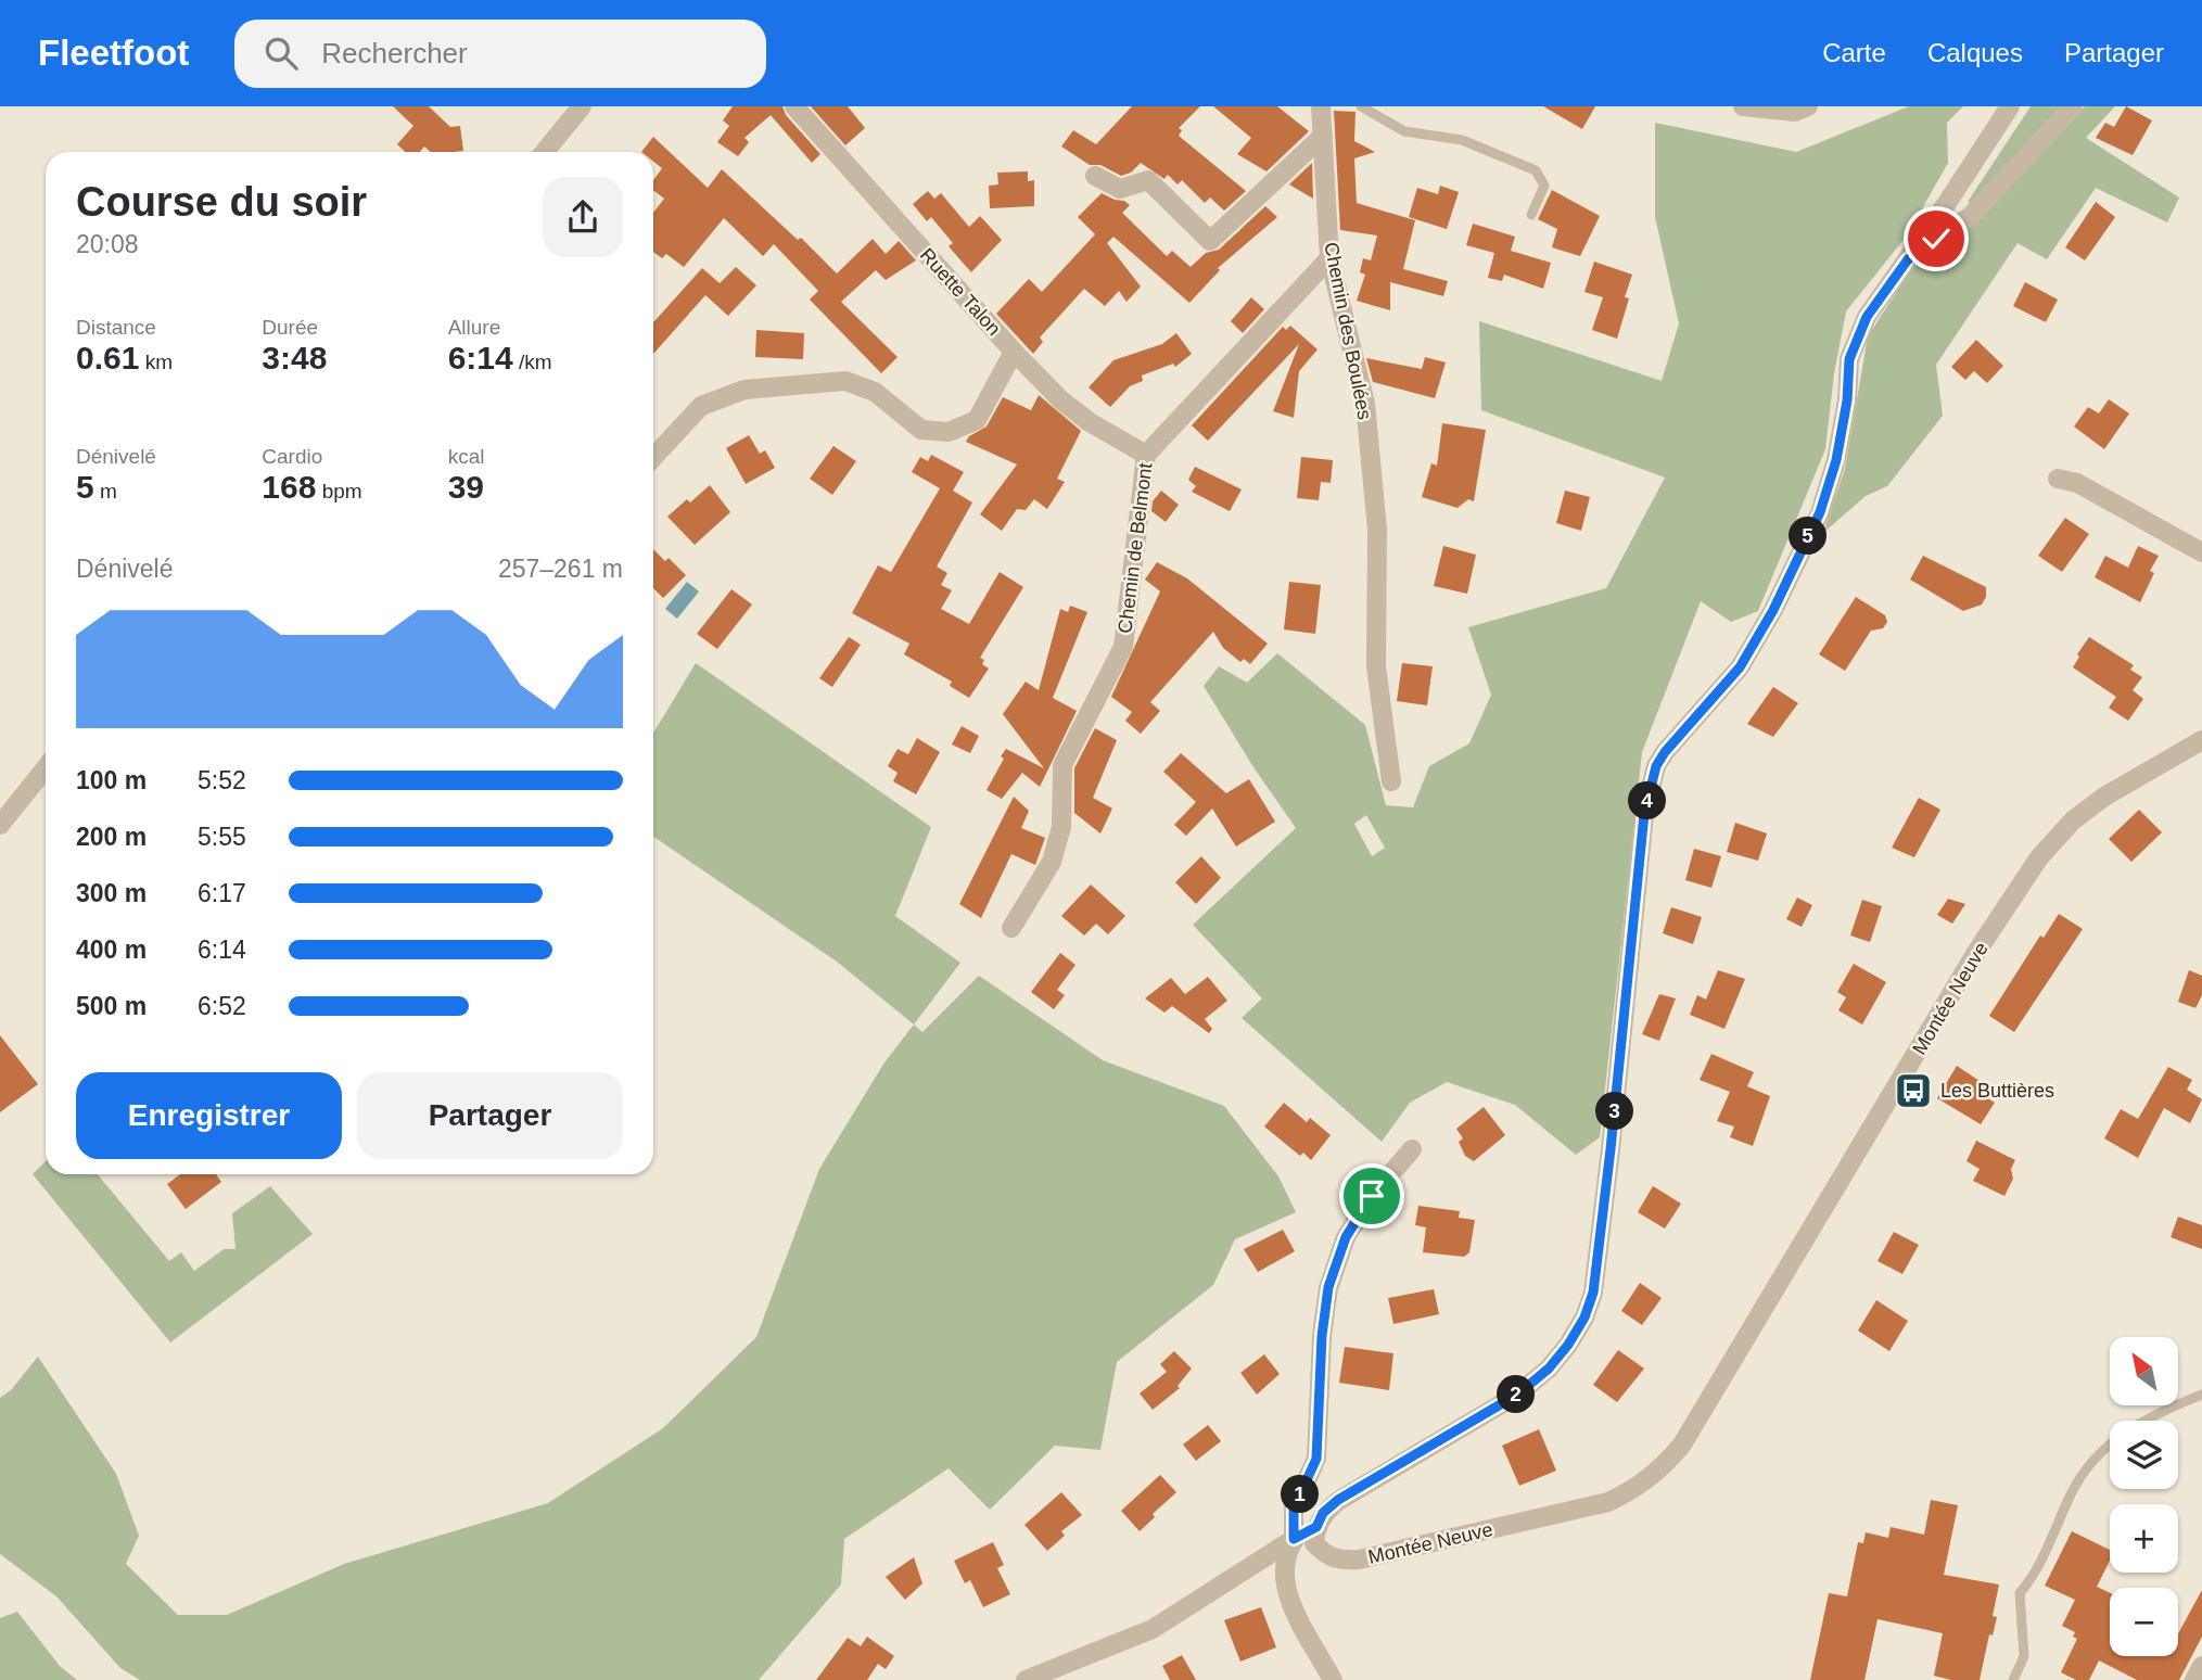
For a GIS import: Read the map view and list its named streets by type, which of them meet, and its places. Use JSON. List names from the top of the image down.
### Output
{
  "streets": {
    "street": [
      "Ruette Talon",
      "Chemin des Boulées",
      "Chemin de Belmont",
      "Montée Neuve"
    ]
  },
  "crossings": [
    ["Ruette Talon", "Chemin de Belmont"],
    ["Chemin des Boulées", "Chemin de Belmont"]
  ],
  "places": {
    "bus stop": ["Les Buttières"]
  },
  "north": "top left",
  "page": {
    "header": "Fleetfoot",
    "search": "Rechercher",
    "nav": ["Carte", "Calques", "Partager"],
    "heading": ["Course du soir", "20:08"],
    "stats": [
      ["Distance", "0.61 km"],
      ["Durée", "3:48"],
      ["Allure", "6:14 /km"],
      ["Dénivelé", "5 m"],
      ["Cardio", "168 bpm"],
      ["kcal", "39"]
    ],
    "pins": [
      "5",
      "4",
      "3",
      "2",
      "1"
    ],
    "chart": ["Dénivelé", "257–261 m"],
    "list": [
      {
        "name": "100 m",
        "note": "5:52"
      },
      {
        "name": "200 m",
        "note": "5:55"
      },
      {
        "name": "300 m",
        "note": "6:17"
      },
      {
        "name": "400 m",
        "note": "6:14"
      },
      {
        "name": "500 m",
        "note": "6:52"
      }
    ],
    "buttons": ["Enregistrer", "Partager"],
    "map_buttons": ["+", "−"]
  }
}
